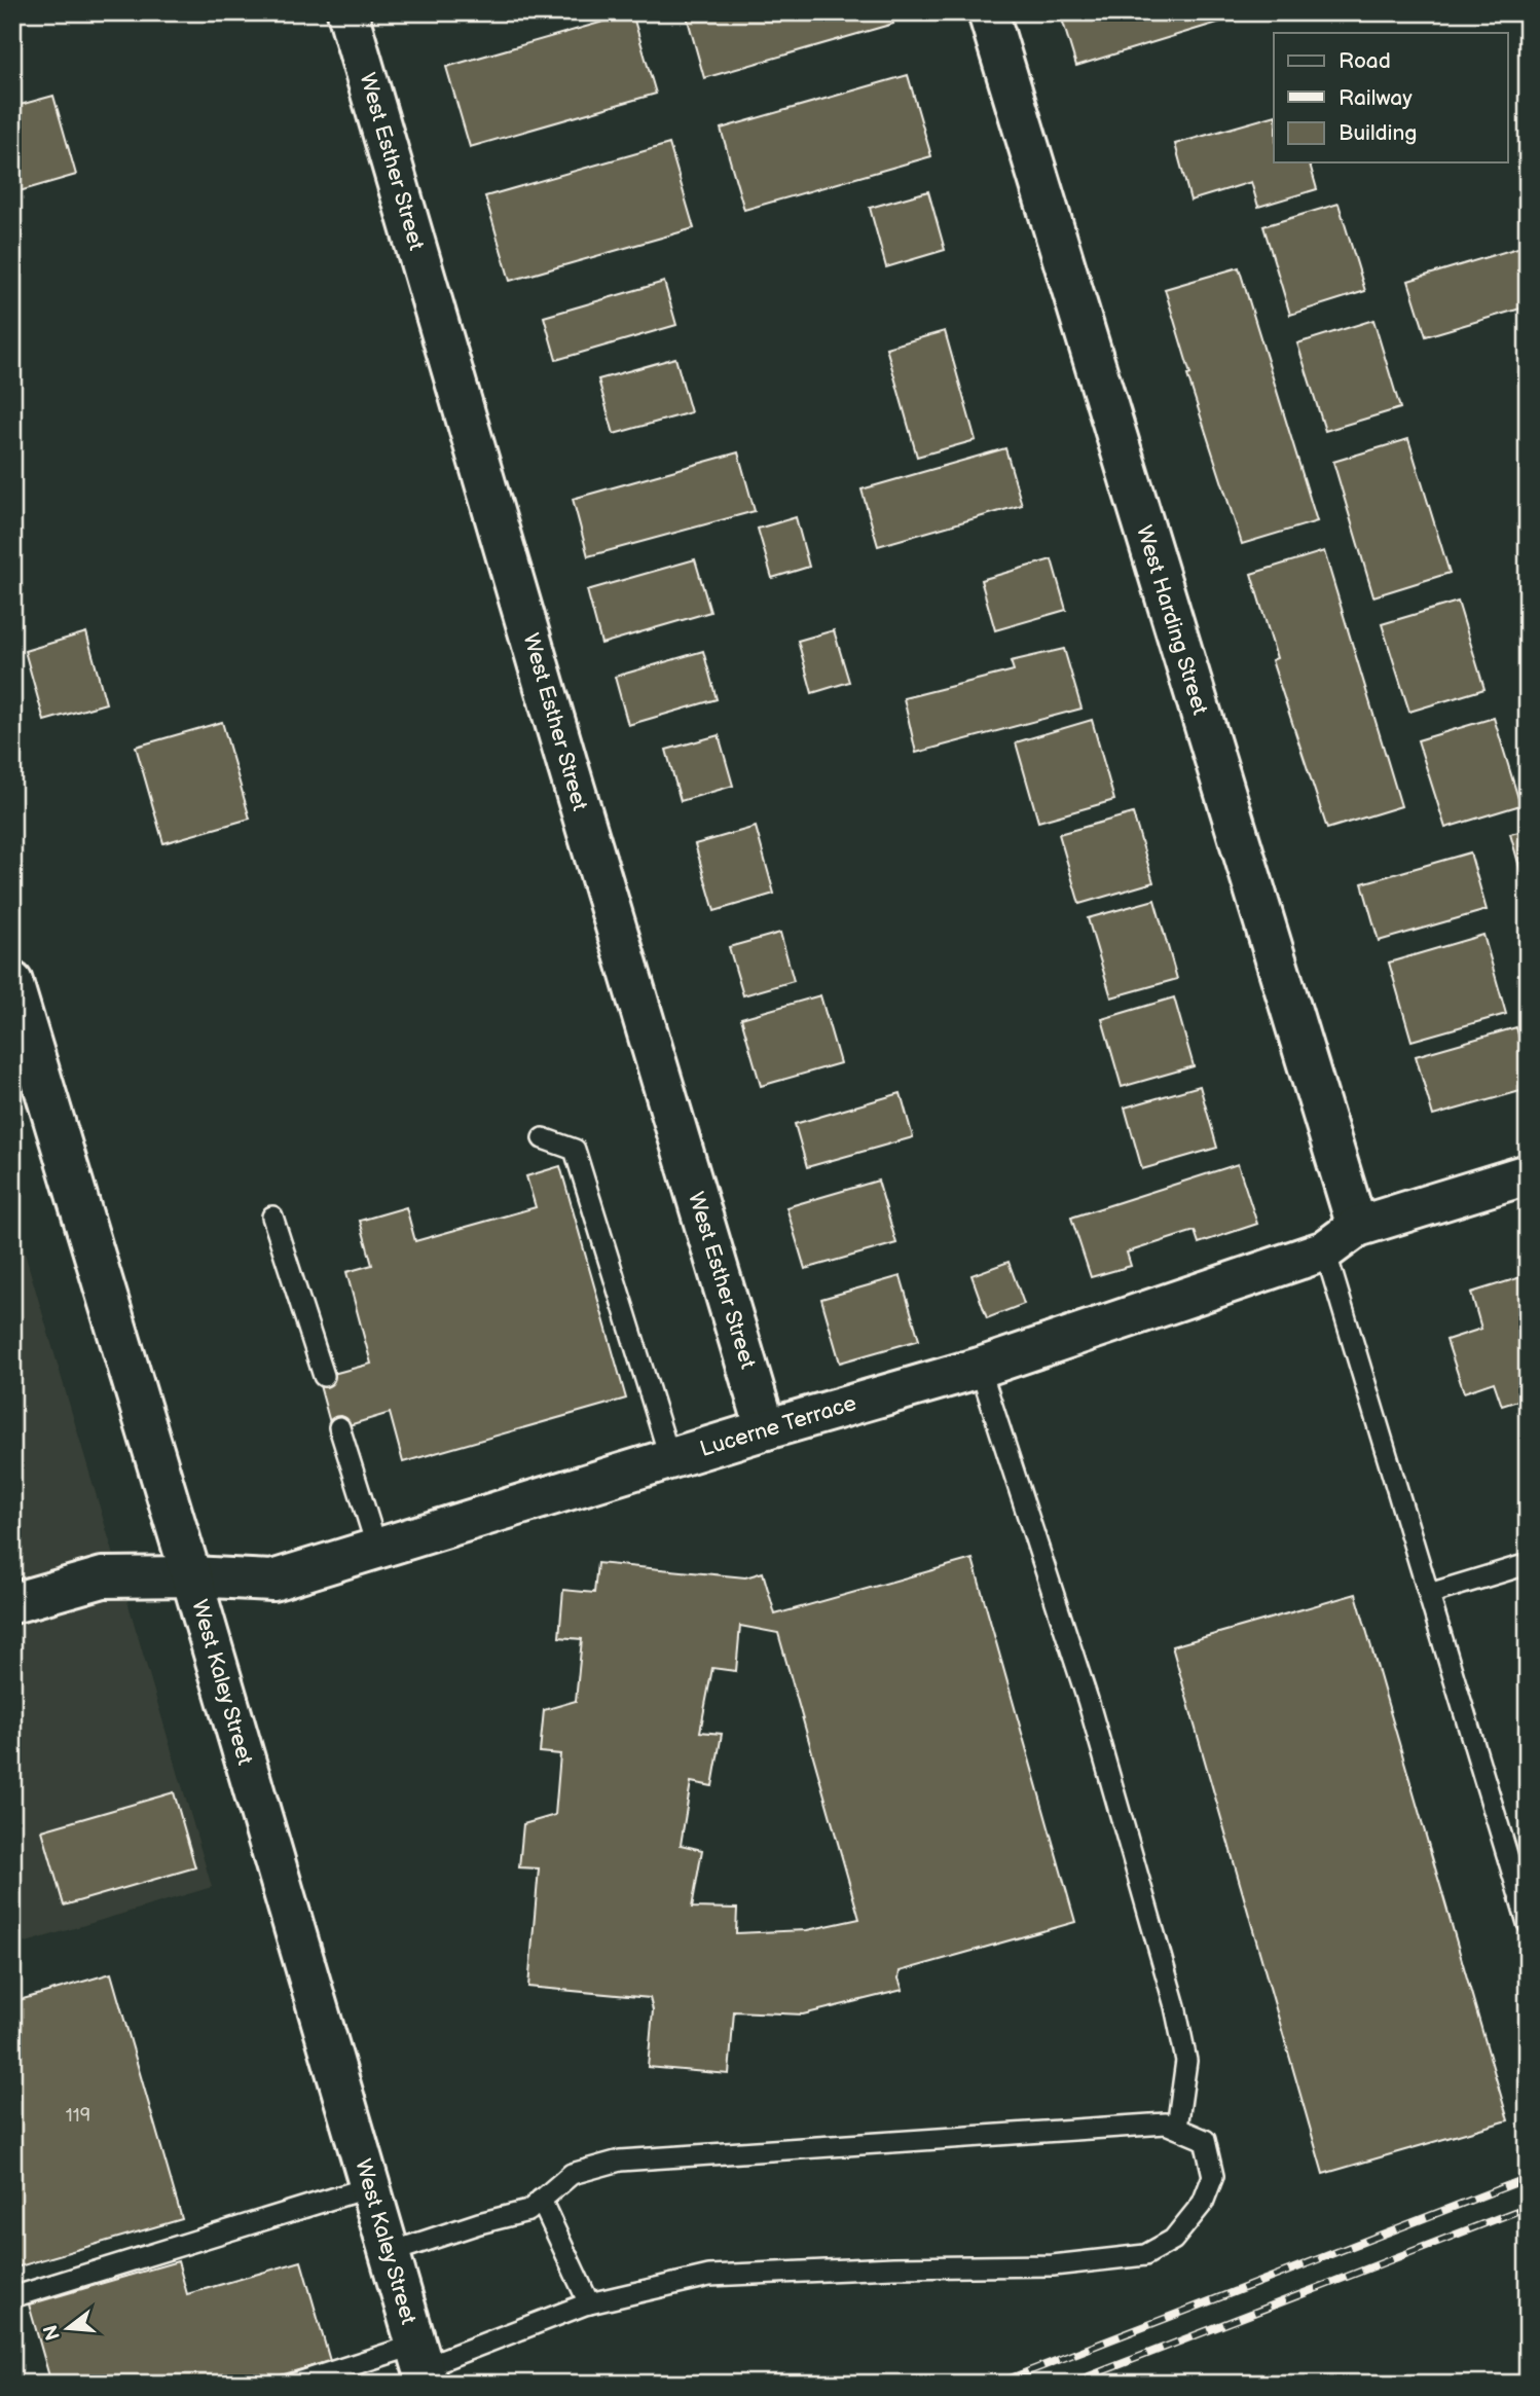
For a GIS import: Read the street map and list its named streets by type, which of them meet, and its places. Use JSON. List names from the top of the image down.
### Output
{
  "streets": {
    "street": [
      "West Esther Street",
      "West Harding Street",
      "Lucerne Terrace",
      "West Kaley Street"
    ]
  },
  "crossings": [
    ["West Esther Street", "Lucerne Terrace"],
    ["West Harding Street", "Lucerne Terrace"],
    ["Lucerne Terrace", "West Kaley Street"]
  ],
  "house_numbers": ["119"],
  "legend": ["Road", "Railway", "Building"],
  "north": "left"
}
